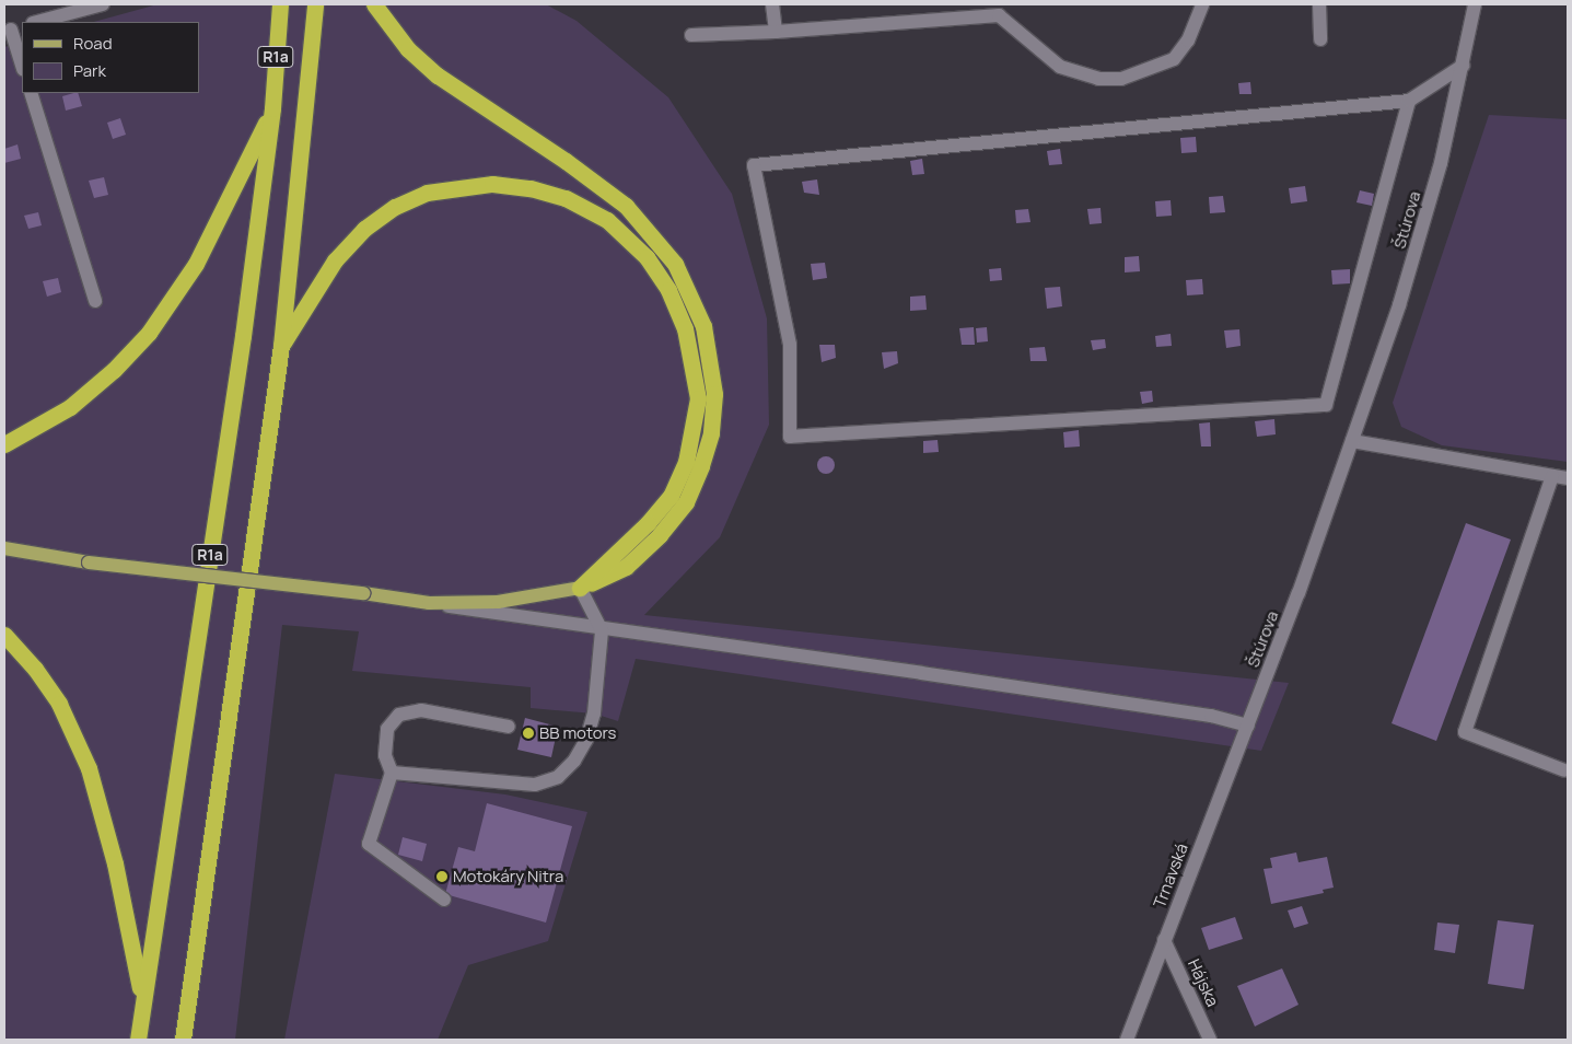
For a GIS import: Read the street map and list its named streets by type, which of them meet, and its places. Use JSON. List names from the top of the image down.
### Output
{
  "streets": {
    "highway": ["R1a"],
    "street": ["Štúrova", "Trnavská", "Hájska"]
  },
  "crossings": [
    ["Štúrova", "Trnavská"],
    ["Trnavská", "Hájska"]
  ],
  "places": ["BB motors", "Motokáry Nitra"],
  "legend": ["Road", "Park"]
}
